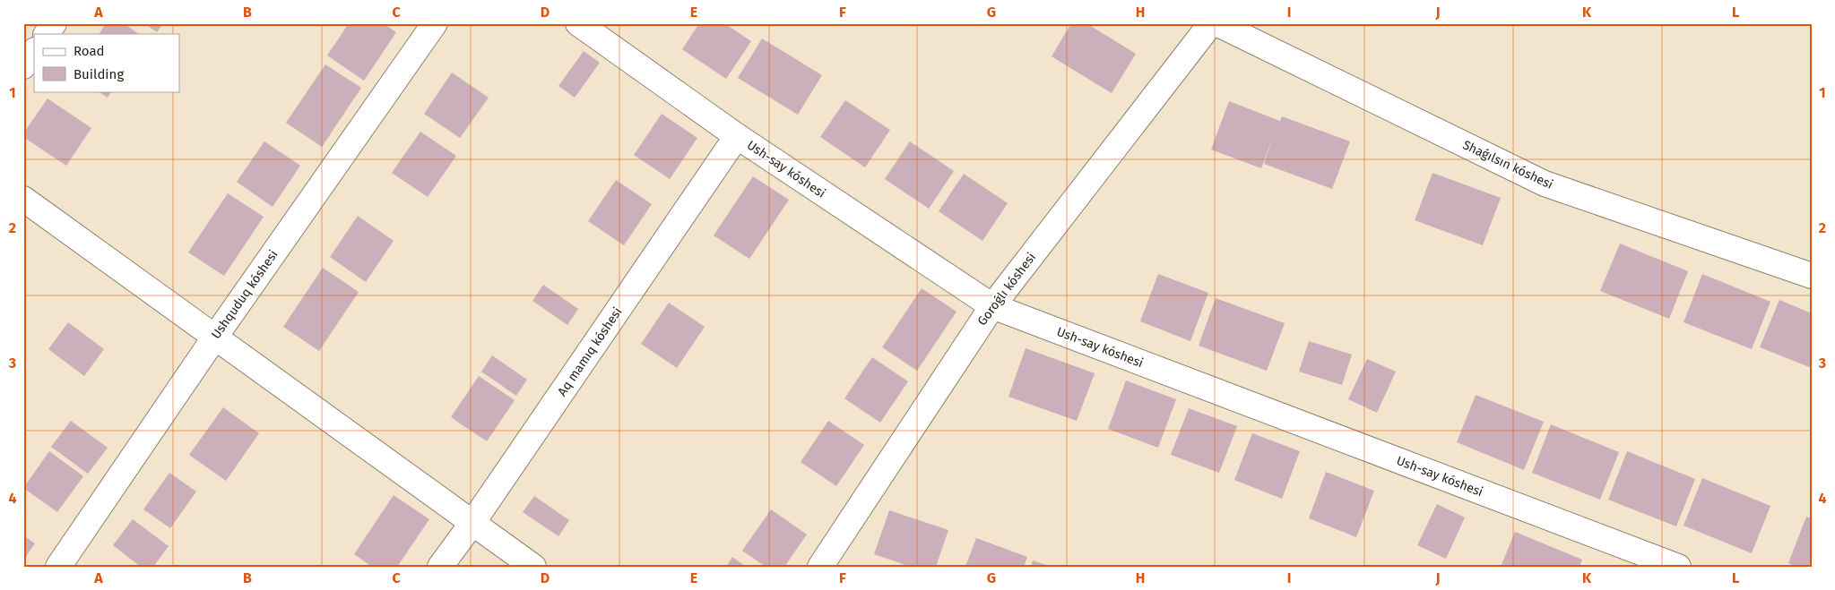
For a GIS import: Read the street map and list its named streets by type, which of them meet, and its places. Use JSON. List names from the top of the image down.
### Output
{
  "streets": {
    "street": [
      "Shaǵılsın kóshesi",
      "Ush-say kóshesi",
      "Goroǵlı kóshesi",
      "Ushquduq kóshesi",
      "Aq mamıq kóshesi"
    ]
  },
  "crossings": [
    ["Ush-say kóshesi", "Goroǵlı kóshesi"],
    ["Ush-say kóshesi", "Aq mamıq kóshesi"]
  ],
  "legend": ["Road", "Building"],
  "grid": {
    "columns": [
      "A",
      "B",
      "C",
      "D",
      "E",
      "F",
      "G",
      "H",
      "I",
      "J",
      "K",
      "L"
    ],
    "rows": [
      "1",
      "2",
      "3",
      "4"
    ]
  }
}
